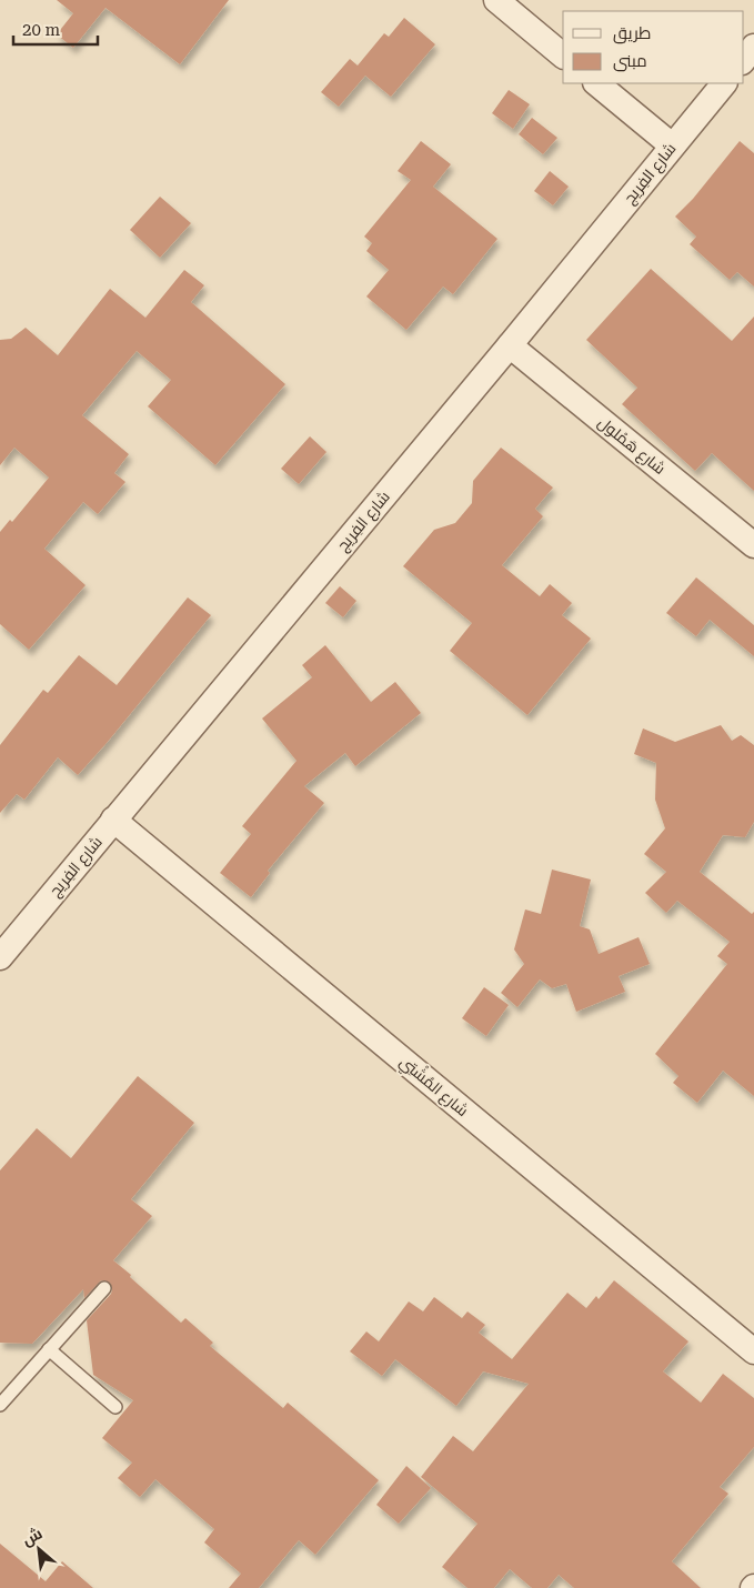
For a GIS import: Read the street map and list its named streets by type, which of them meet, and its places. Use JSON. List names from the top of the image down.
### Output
{
  "streets": {
    "street": ["شارع الفِريج", "شارع هَمْلول", "شارع المُشْتِي"]
  },
  "crossings": [
    ["شارع الفِريج", "شارع هَمْلول"],
    ["شارع الفِريج", "شارع المُشْتِي"]
  ],
  "legend": ["طريق", "مبنى"],
  "scale_bar": "20 m",
  "north": "top left"
}
